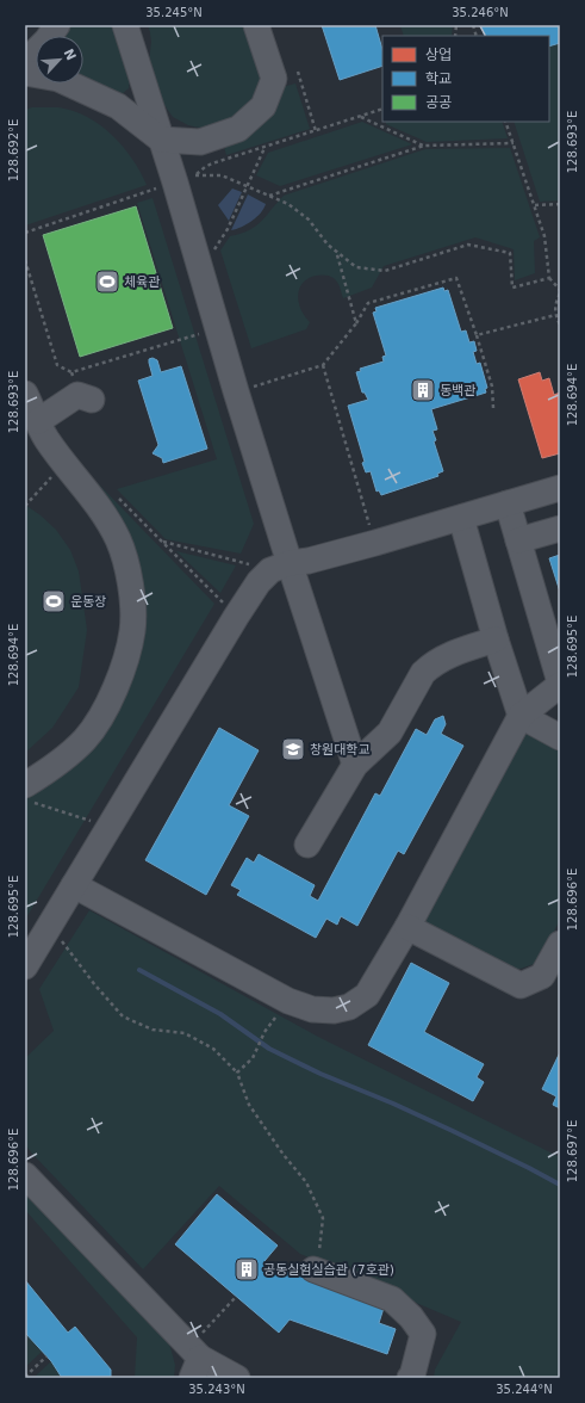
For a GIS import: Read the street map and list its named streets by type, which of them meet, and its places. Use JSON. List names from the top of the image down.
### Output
{
  "places": {
    "sports": ["체육관", "운동장"],
    "building": ["동백관", "공동실험실습관 (7호관)"],
    "school or university": ["창원대학교"]
  },
  "legend": ["상업", "학교", "공공"],
  "north": "top right",
  "coordinates": [
    "35.245°N",
    "35.246°N",
    "128.693°E",
    "128.692°E",
    "128.694°E",
    "128.695°E",
    "128.696°E",
    "128.697°E",
    "35.243°N",
    "35.244°N"
  ]
}
